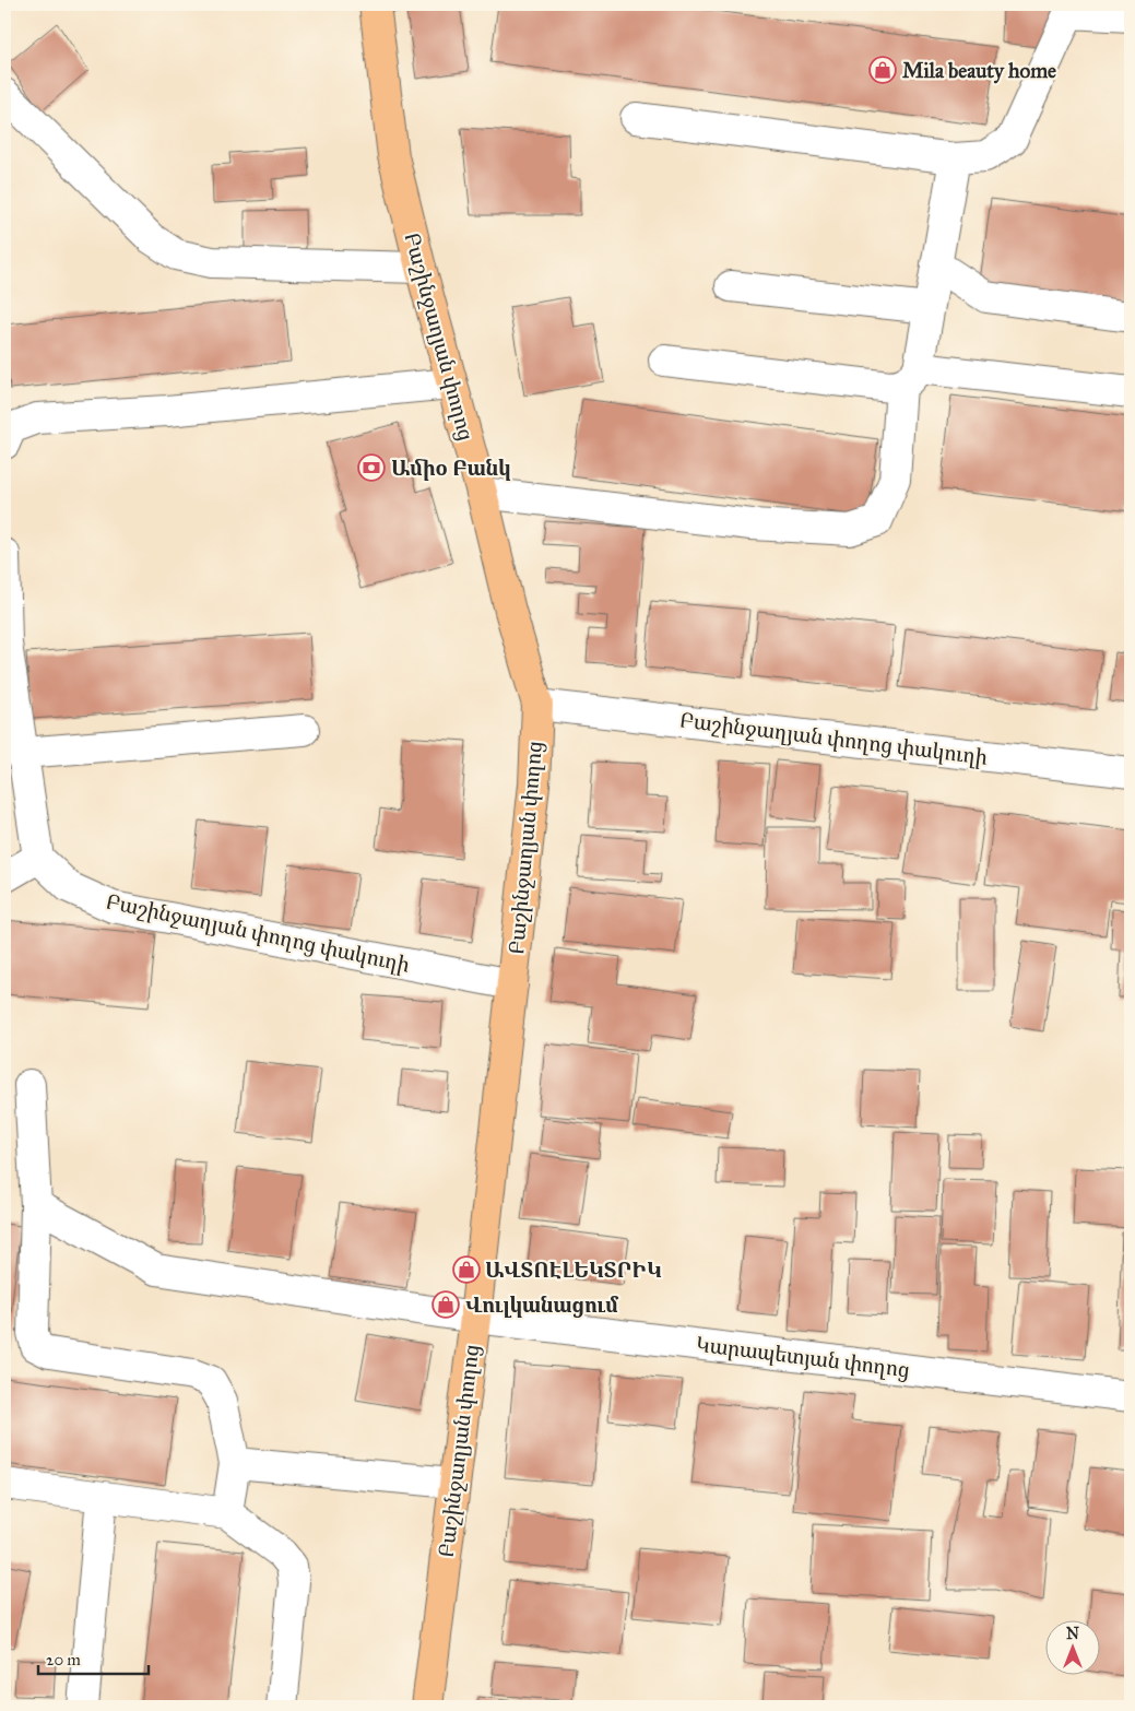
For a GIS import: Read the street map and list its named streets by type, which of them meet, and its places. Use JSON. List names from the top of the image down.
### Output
{
  "streets": {
    "main road": ["Բաշինջաղյան փողոց"],
    "street": ["Բաշինջաղյան փողոց փակուղի", "Կարապետյան փողոց"]
  },
  "crossings": [
    ["Բաշինջաղյան փողոց", "Բաշինջաղյան փողոց փակուղի"],
    ["Բաշինջաղյան փողոց", "Կարապետյան փողոց"]
  ],
  "places": {
    "shop": ["Mila beauty home", "ԱՎՏՈԷԼԵԿՏՐԻԿ", "Վուլկանացում"],
    "bank": ["Ամիօ Բանկ"]
  },
  "scale_bar": "20 m",
  "north": "top"
}
